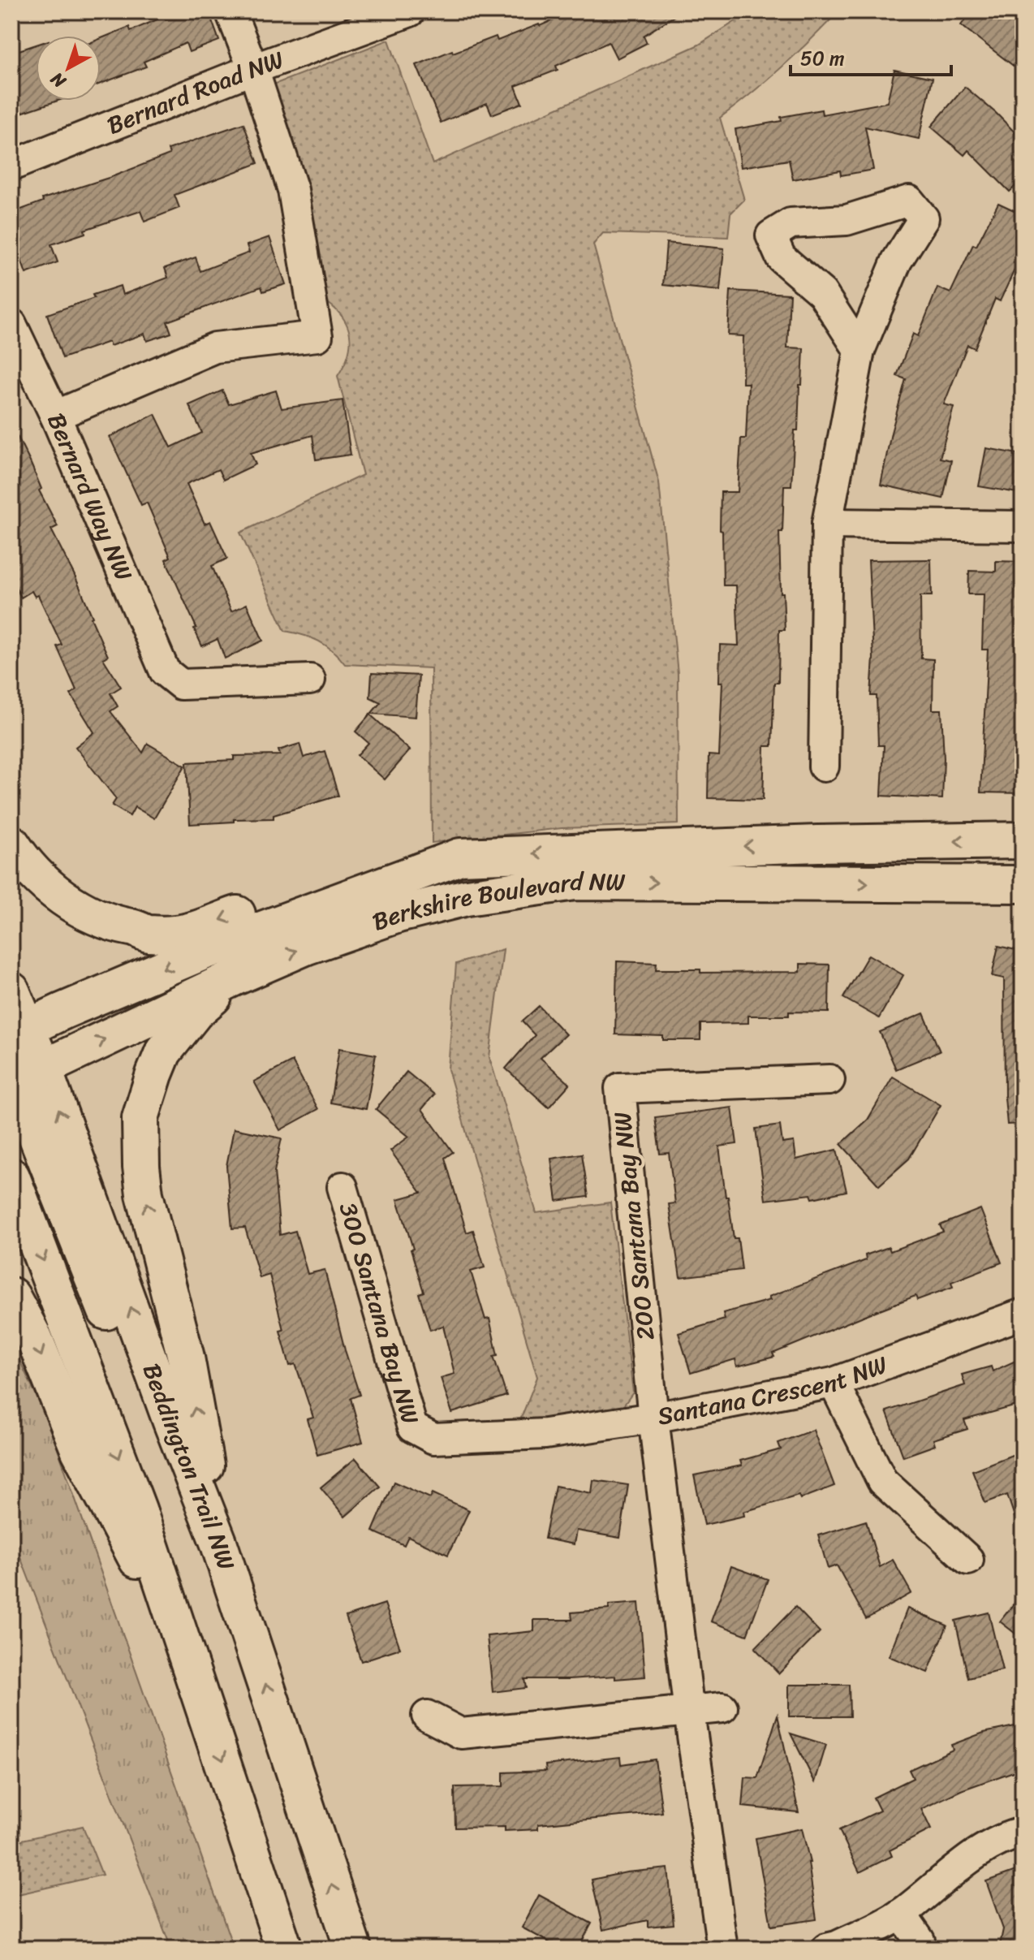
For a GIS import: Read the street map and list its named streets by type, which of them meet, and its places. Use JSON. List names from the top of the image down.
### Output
{
  "streets": {
    "main road": ["Berkshire Boulevard NW", "Beddington Trail NW"],
    "street": [
      "Bernard Road NW",
      "Bernard Way NW",
      "200 Santana Bay NW",
      "300 Santana Bay NW",
      "Santana Crescent NW"
    ]
  },
  "crossings": [
    ["Berkshire Boulevard NW", "Beddington Trail NW"],
    ["200 Santana Bay NW", "300 Santana Bay NW"],
    ["200 Santana Bay NW", "Santana Crescent NW"],
    ["300 Santana Bay NW", "Santana Crescent NW"]
  ],
  "scale_bar": "50 m",
  "north": "bottom left"
}
